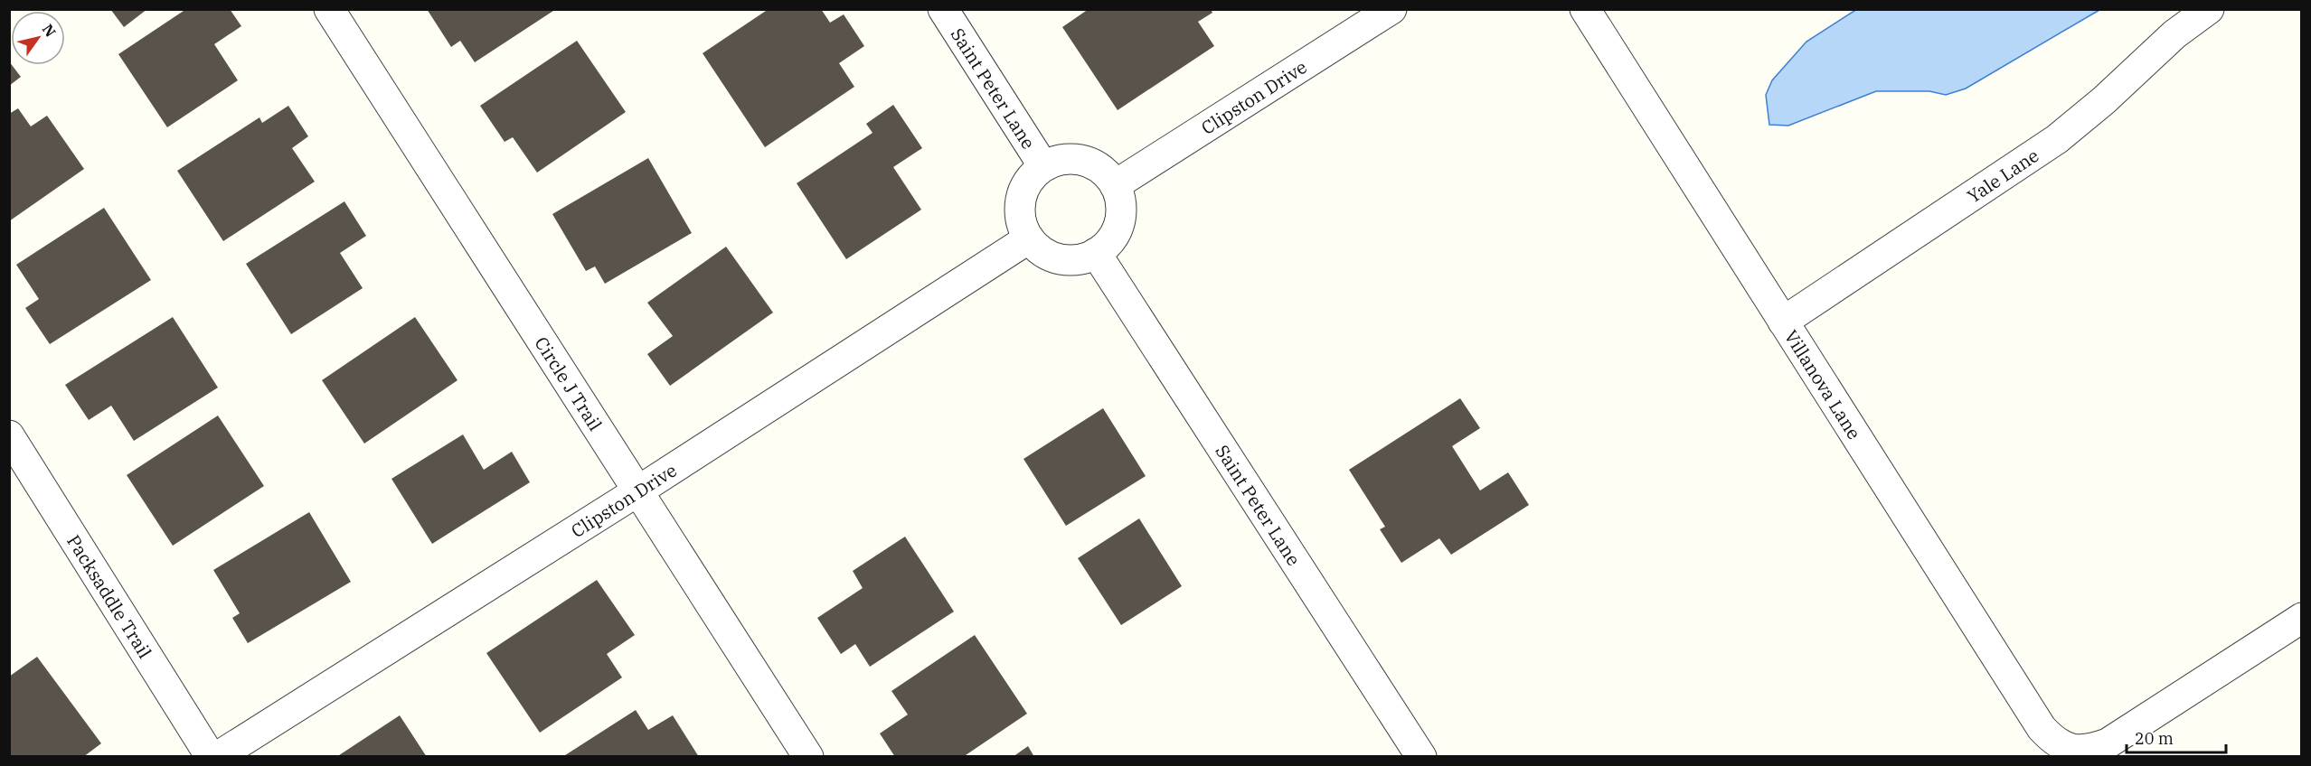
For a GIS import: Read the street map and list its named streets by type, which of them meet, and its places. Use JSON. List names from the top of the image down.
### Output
{
  "streets": {
    "street": [
      "Saint Peter Lane",
      "Clipston Drive",
      "Yale Lane",
      "Circle J Trail",
      "Villanova Lane",
      "Packsaddle Trail"
    ]
  },
  "crossings": [
    ["Saint Peter Lane", "Clipston Drive"],
    ["Clipston Drive", "Circle J Trail"],
    ["Yale Lane", "Villanova Lane"]
  ],
  "scale_bar": "20 m",
  "north": "top right"
}
